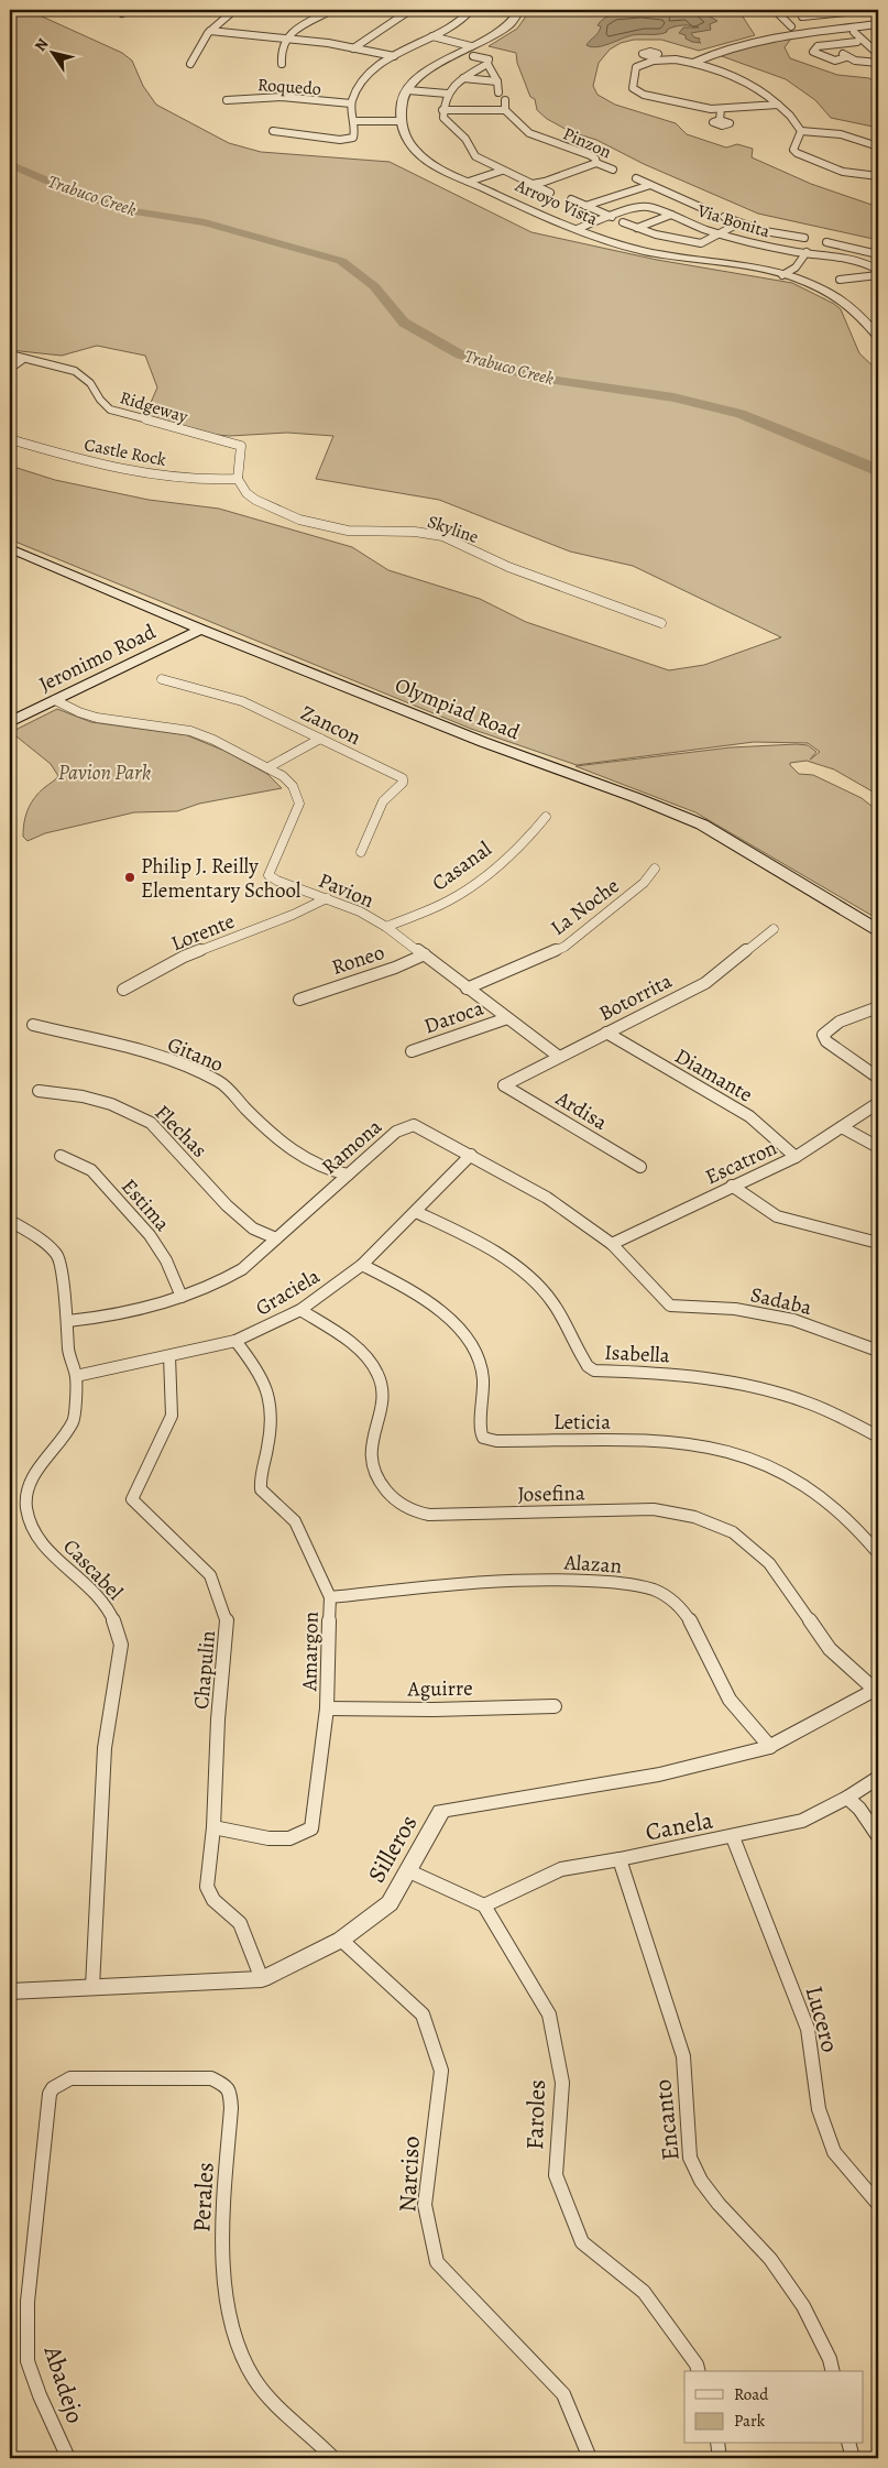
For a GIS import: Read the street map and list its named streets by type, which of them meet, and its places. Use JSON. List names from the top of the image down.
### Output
{
  "streets": {
    "main road": ["Jeronimo Road", "Olympiad Road"],
    "street": [
      "Roquedo",
      "Pinzon",
      "Arroyo Vista",
      "Via Bonita",
      "Ridgeway",
      "Castle Rock",
      "Skyline",
      "Zancon",
      "Casanal",
      "Pavion",
      "La Noche",
      "Lorente",
      "Roneo",
      "Botorrita",
      "Daroca",
      "Gitano",
      "Diamante",
      "Ardisa",
      "Flechas",
      "Ramona",
      "Escatron",
      "Estima",
      "Graciela",
      "Sadaba",
      "Isabella",
      "Leticia",
      "Josefina",
      "Alazan",
      "Cascabel",
      "Amargon",
      "Chapulin",
      "Aguirre",
      "Canela",
      "Silleros",
      "Lucero",
      "Faroles",
      "Encanto",
      "Narciso",
      "Perales",
      "Abadejo"
    ]
  },
  "crossings": [
    ["Arroyo Vista", "Via Bonita"],
    ["Ridgeway", "Castle Rock"],
    ["Ridgeway", "Skyline"],
    ["Castle Rock", "Skyline"],
    ["Jeronimo Road", "Olympiad Road"],
    ["Jeronimo Road", "Pavion"],
    ["Casanal", "Pavion"],
    ["Pavion", "La Noche"],
    ["Pavion", "Lorente"],
    ["Pavion", "Roneo"],
    ["Pavion", "Botorrita"],
    ["Pavion", "Daroca"],
    ["Botorrita", "Diamante"],
    ["Botorrita", "Ardisa"],
    ["Gitano", "Ramona"],
    ["Diamante", "Escatron"],
    ["Flechas", "Ramona"],
    ["Ramona", "Escatron"],
    ["Ramona", "Estima"],
    ["Ramona", "Graciela"],
    ["Ramona", "Sadaba"],
    ["Ramona", "Cascabel"],
    ["Graciela", "Isabella"],
    ["Graciela", "Leticia"],
    ["Graciela", "Josefina"],
    ["Graciela", "Cascabel"],
    ["Graciela", "Amargon"],
    ["Graciela", "Chapulin"],
    ["Josefina", "Silleros"],
    ["Alazan", "Amargon"],
    ["Alazan", "Silleros"],
    ["Cascabel", "Silleros"],
    ["Amargon", "Chapulin"],
    ["Amargon", "Aguirre"],
    ["Chapulin", "Silleros"],
    ["Canela", "Lucero"],
    ["Canela", "Faroles"],
    ["Canela", "Encanto"],
    ["Silleros", "Narciso"],
    ["Perales", "Abadejo"]
  ],
  "water": ["Trabuco Creek"],
  "parks": ["Pavion Park"],
  "places": ["Philip J. Reilly Elementary School"],
  "legend": ["Road", "Park"],
  "north": "top left"
}
